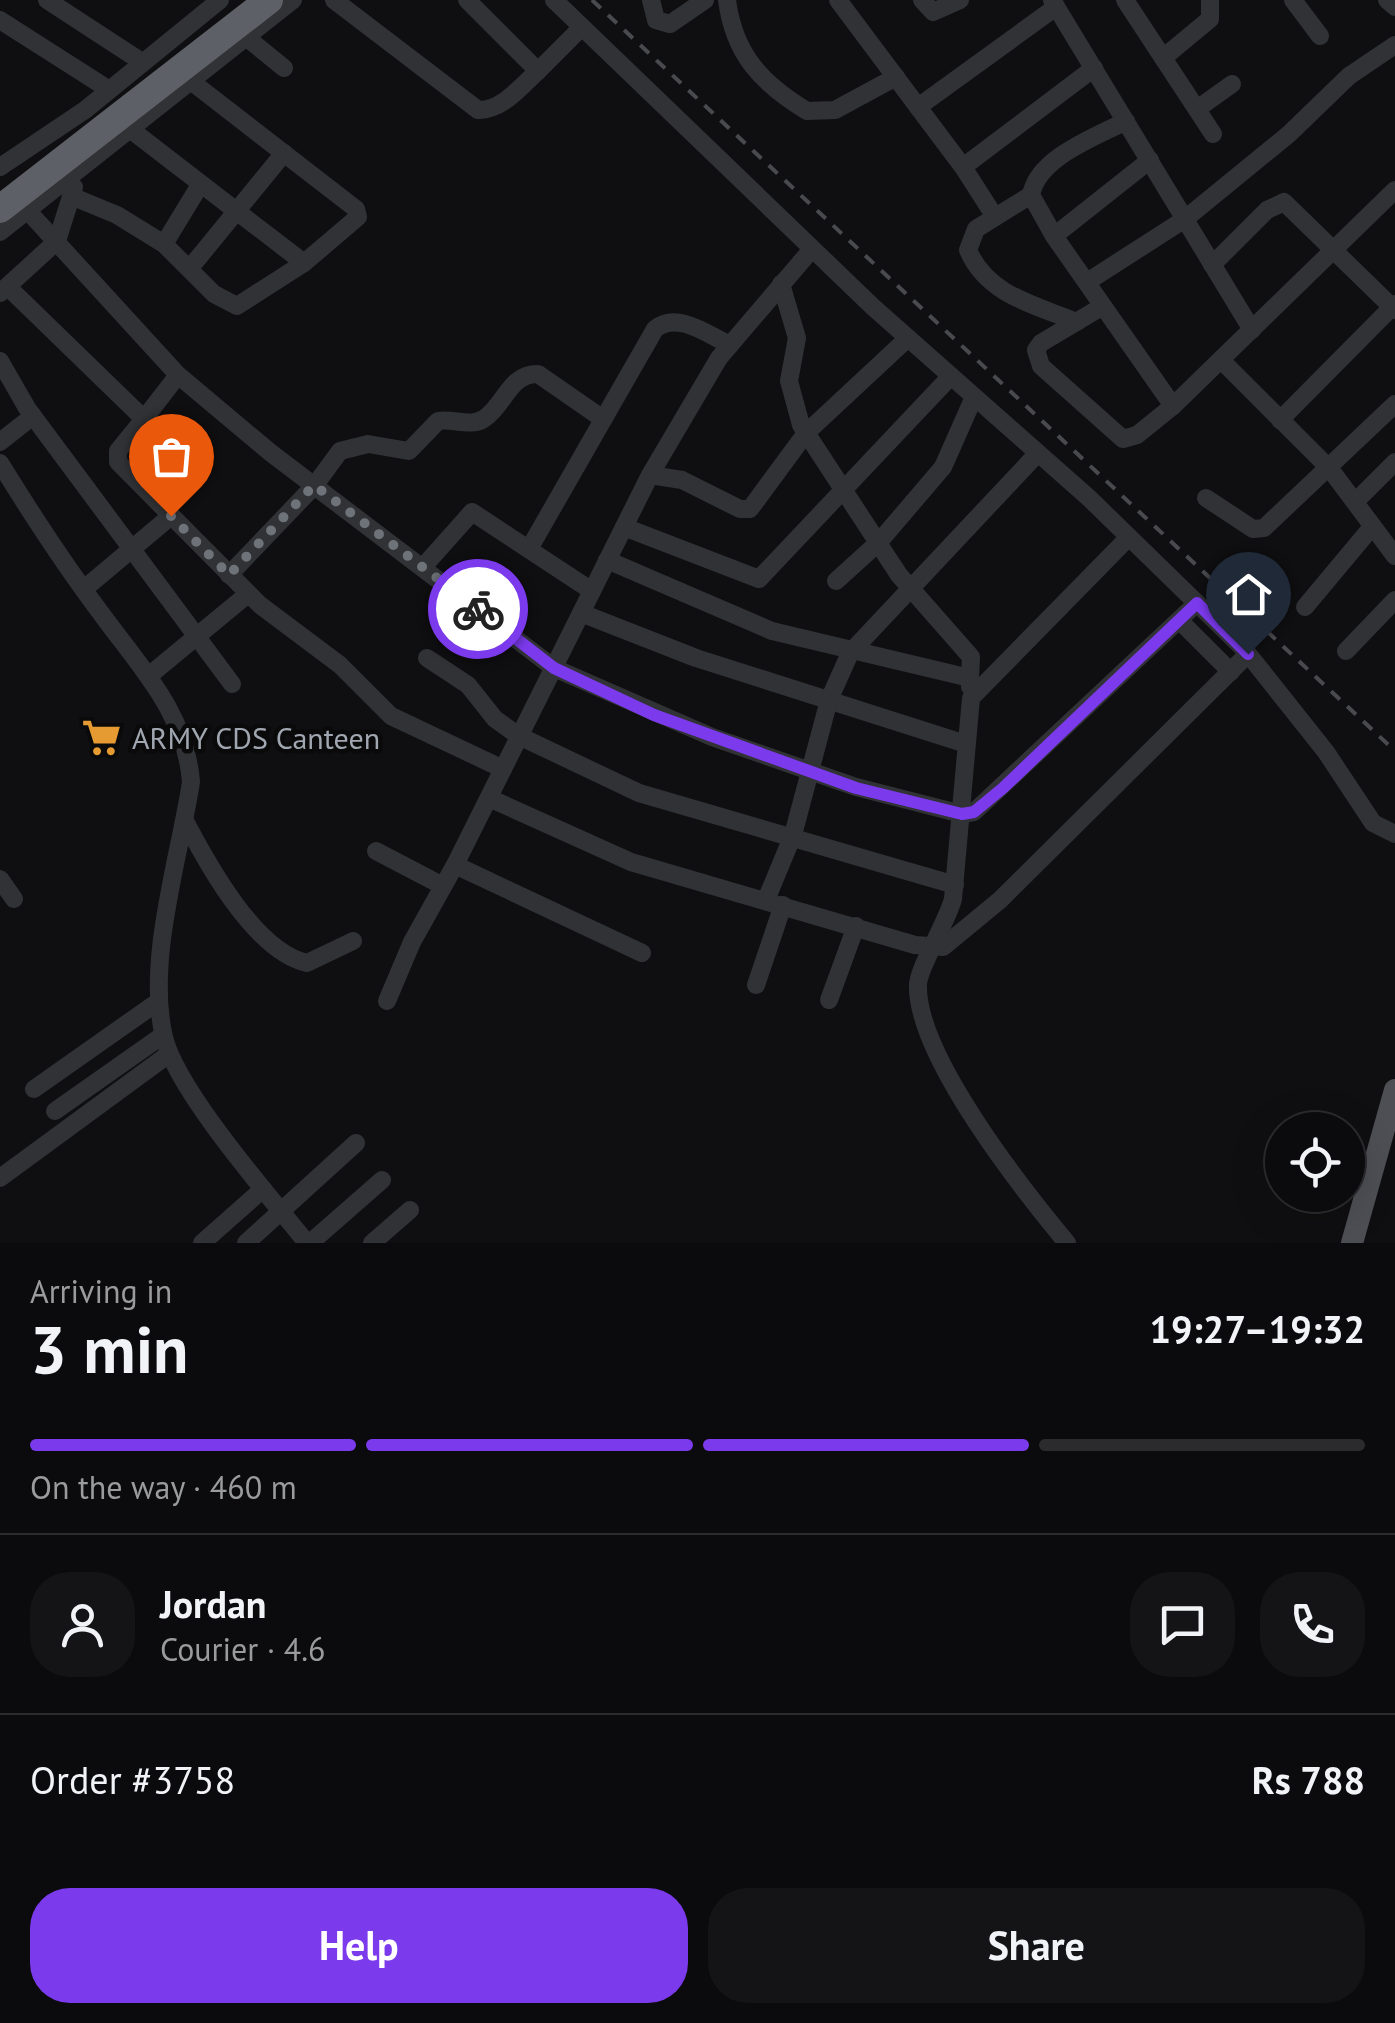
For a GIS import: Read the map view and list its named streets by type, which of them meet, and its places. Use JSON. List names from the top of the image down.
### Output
{
  "places": {
    "supermarket": ["ARMY CDS Canteen"]
  },
  "page": {
    "heading": ["3 min", "Arriving in", "19:27–19:32"],
    "panel": [
      "Jordan",
      "Courier · 4.6",
      "Order #3758",
      "Rs 788"
    ],
    "bar": "On the way · 460 m",
    "buttons": ["Help", "Share"]
  }
}
